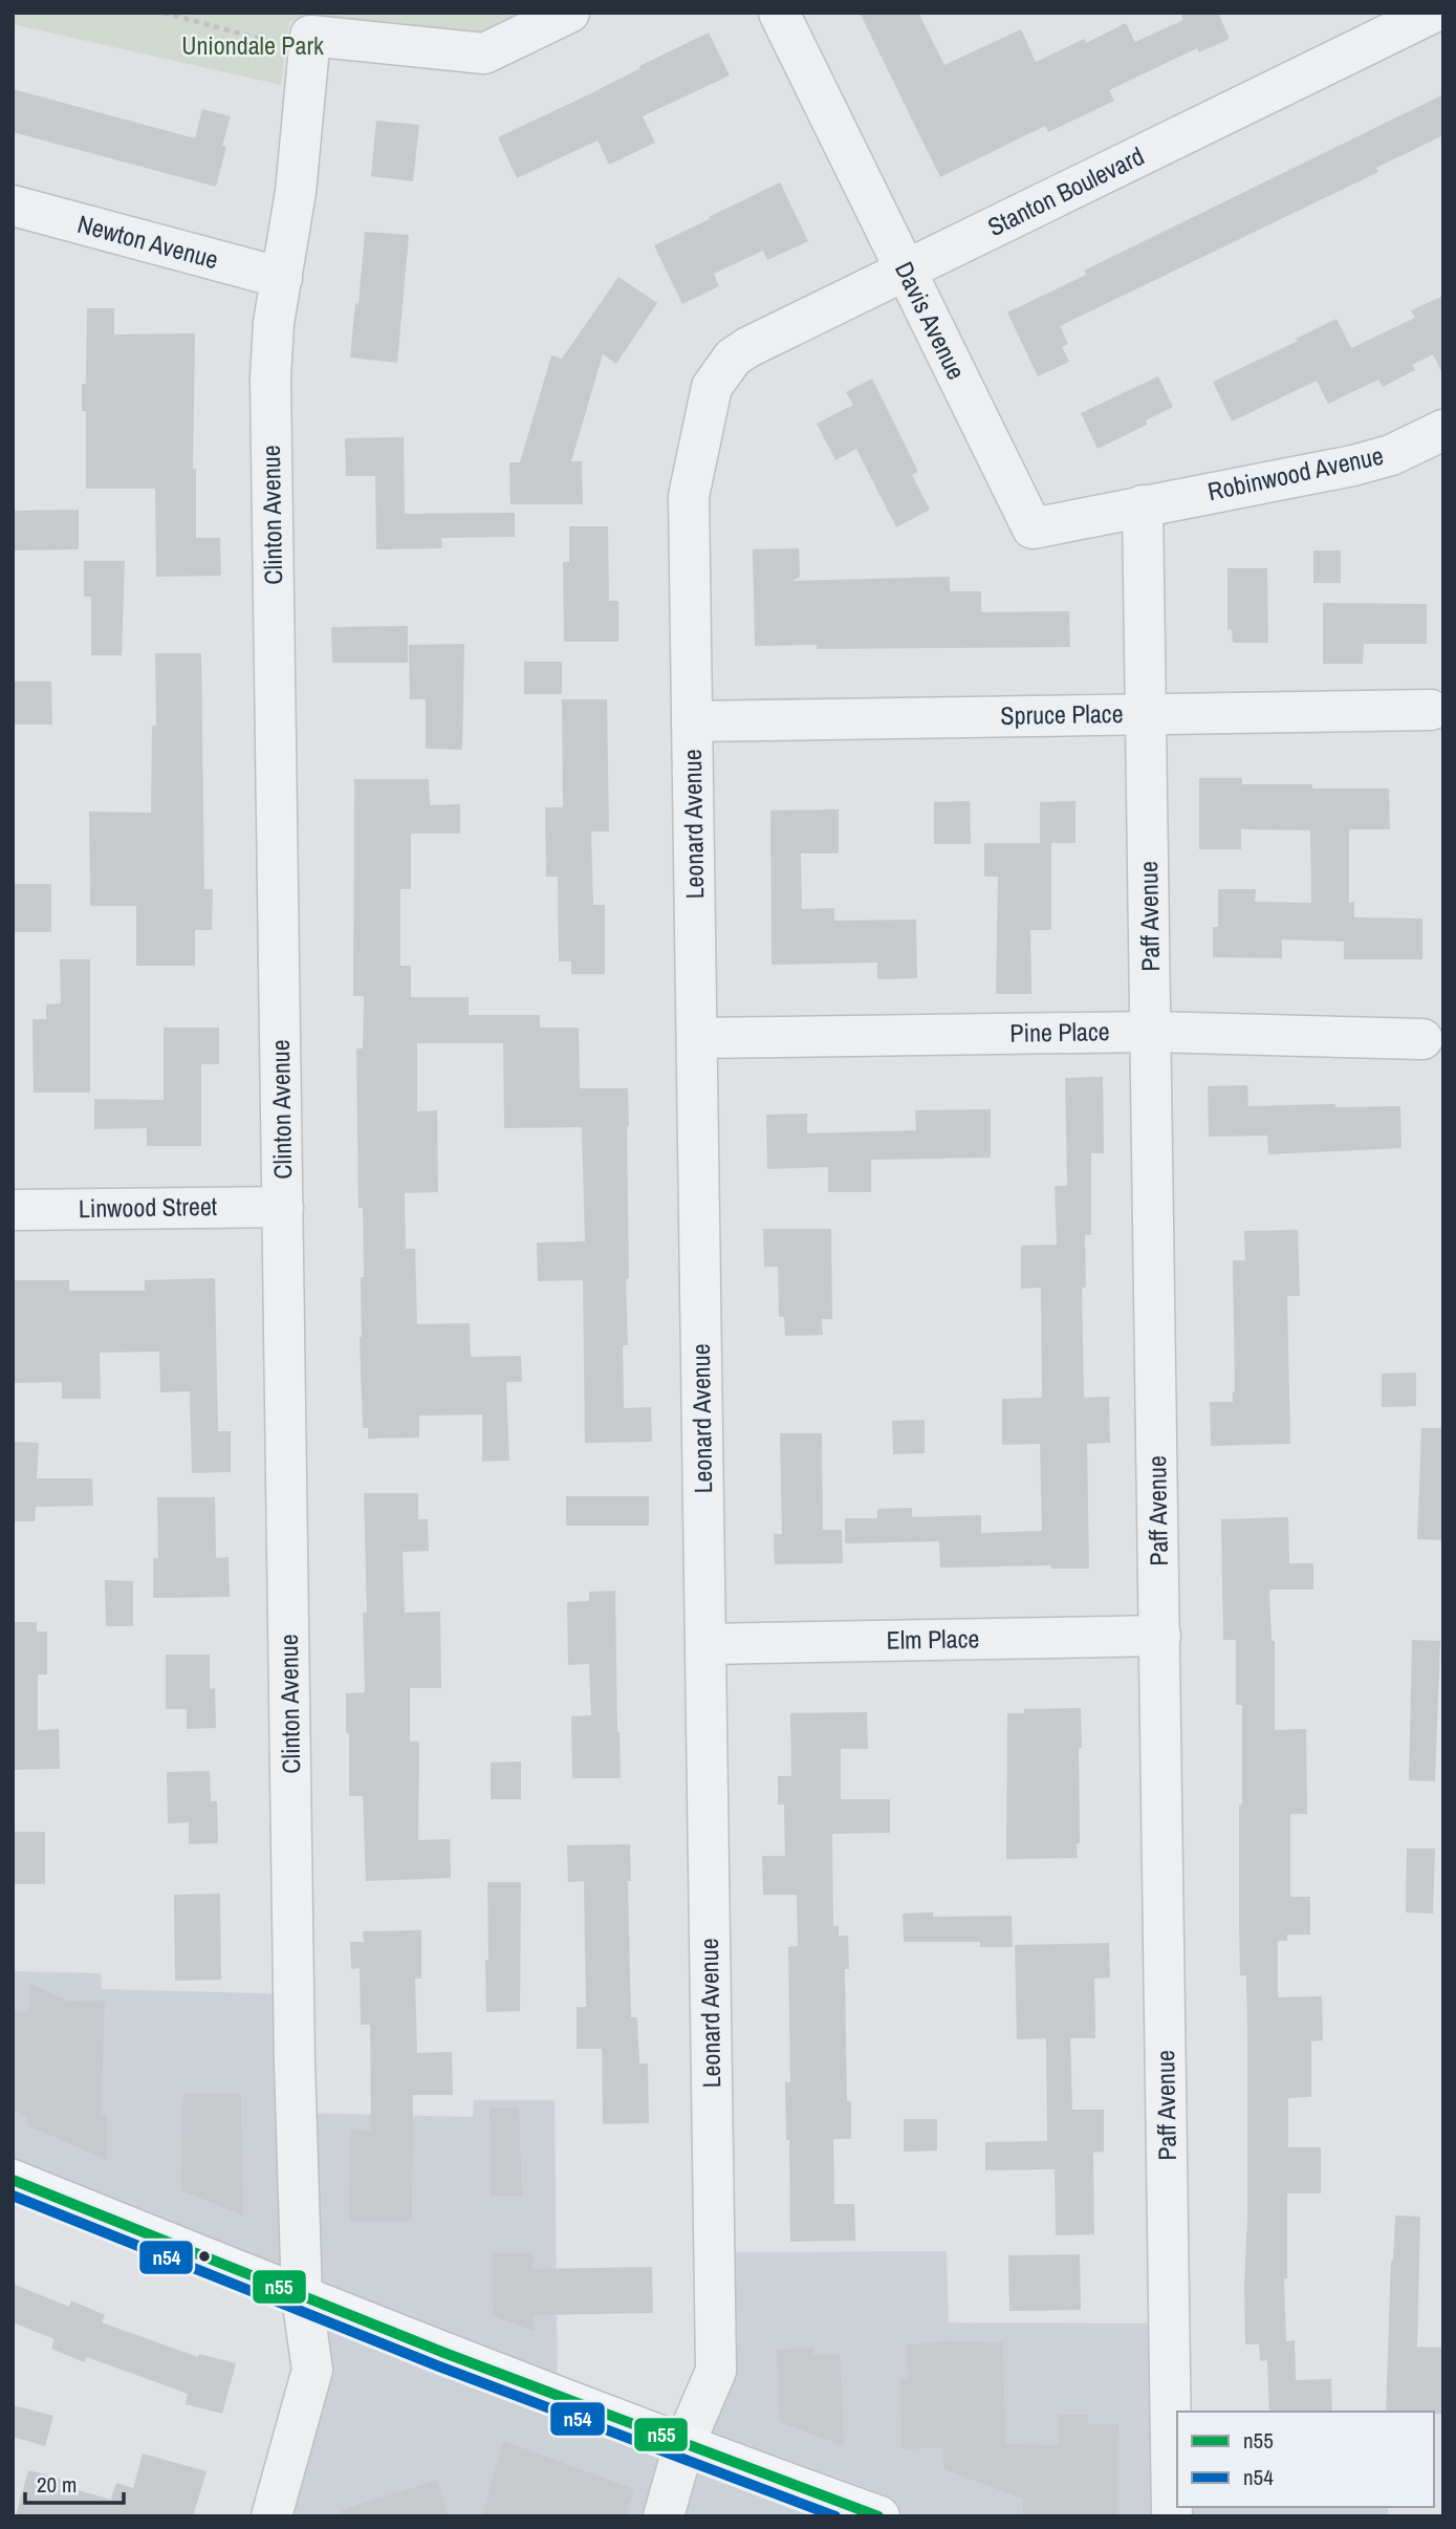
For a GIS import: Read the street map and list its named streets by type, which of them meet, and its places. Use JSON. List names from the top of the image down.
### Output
{
  "streets": {
    "street": [
      "Stanton Boulevard",
      "Newton Avenue",
      "Davis Avenue",
      "Robinwood Avenue",
      "Clinton Avenue",
      "Spruce Place",
      "Leonard Avenue",
      "Paff Avenue",
      "Pine Place",
      "Linwood Street",
      "Elm Place"
    ]
  },
  "crossings": [
    ["Stanton Boulevard", "Davis Avenue"],
    ["Stanton Boulevard", "Leonard Avenue"],
    ["Newton Avenue", "Clinton Avenue"],
    ["Davis Avenue", "Robinwood Avenue"],
    ["Davis Avenue", "Paff Avenue"],
    ["Robinwood Avenue", "Paff Avenue"],
    ["Clinton Avenue", "Linwood Street"],
    ["Spruce Place", "Leonard Avenue"],
    ["Spruce Place", "Paff Avenue"],
    ["Leonard Avenue", "Pine Place"],
    ["Leonard Avenue", "Elm Place"],
    ["Paff Avenue", "Pine Place"],
    ["Paff Avenue", "Elm Place"]
  ],
  "parks": ["Uniondale Park"],
  "lines": ["transit line n55", "transit line n54"],
  "legend": ["n55", "n54"],
  "scale_bar": "20 m"
}
